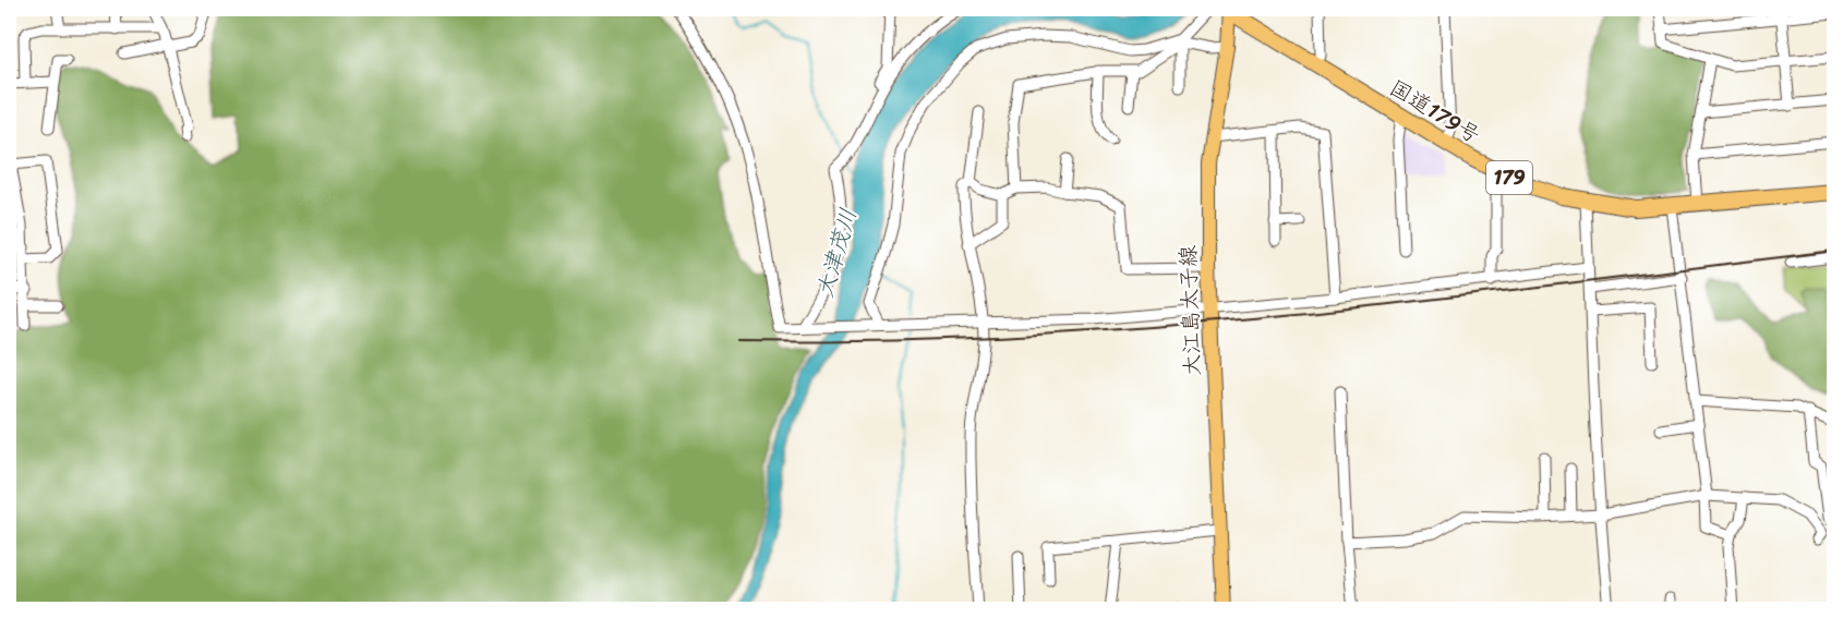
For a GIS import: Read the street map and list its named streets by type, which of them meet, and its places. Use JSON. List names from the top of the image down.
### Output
{
  "streets": {
    "highway": ["国道179号", "179"],
    "main road": ["大江島太子線"]
  },
  "crossings": [
    ["国道179号", "大江島太子線"]
  ],
  "water": ["大津茂川"]
}
